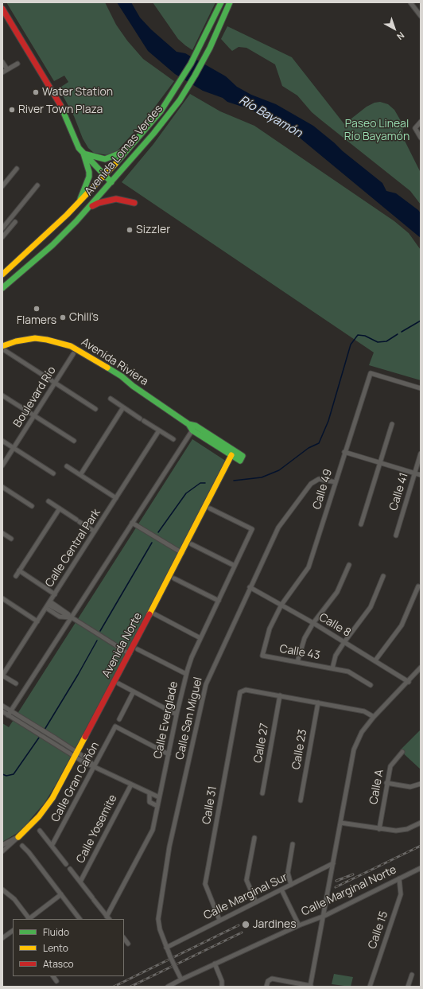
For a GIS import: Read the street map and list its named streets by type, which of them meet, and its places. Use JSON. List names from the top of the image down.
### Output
{
  "streets": {
    "main road": ["Avenida Lomas Verdes", "Avenida Riviera", "Avenida Norte"],
    "street": [
      "Boulevard Río",
      "Calle 49",
      "Calle 41",
      "Calle Central Park",
      "Calle 8",
      "Calle 43",
      "Calle San Miguel",
      "Calle Everglade",
      "Calle 27",
      "Calle 23",
      "Calle Gran Cañón",
      "Calle A",
      "Calle 31",
      "Calle Yosemite",
      "Calle Marginal Norte",
      "Calle Marginal Sur",
      "Calle 15"
    ]
  },
  "crossings": [
    ["Avenida Riviera", "Avenida Norte"],
    ["Calle 49", "Calle 8"],
    ["Calle 49", "Calle 43"],
    ["Calle 49", "Calle San Miguel"],
    ["Calle 8", "Calle San Miguel"],
    ["Calle San Miguel", "Calle Marginal Norte"],
    ["Calle San Miguel", "Calle Marginal Sur"],
    ["Calle Everglade", "Calle Gran Cañón"],
    ["Calle 27", "Calle 31"],
    ["Calle 31", "Calle Marginal Sur"],
    ["Calle Marginal Norte", "Calle 15"]
  ],
  "water": ["Río Bayamón"],
  "parks": ["Paseo Lineal Río Bayamón"],
  "places": [
    "Water Station",
    "River Town Plaza",
    "Sizzler",
    "Flamers",
    "Chili's",
    "Jardines"
  ],
  "legend": ["Fluido", "Lento", "Atasco"],
  "north": "bottom right"
}
